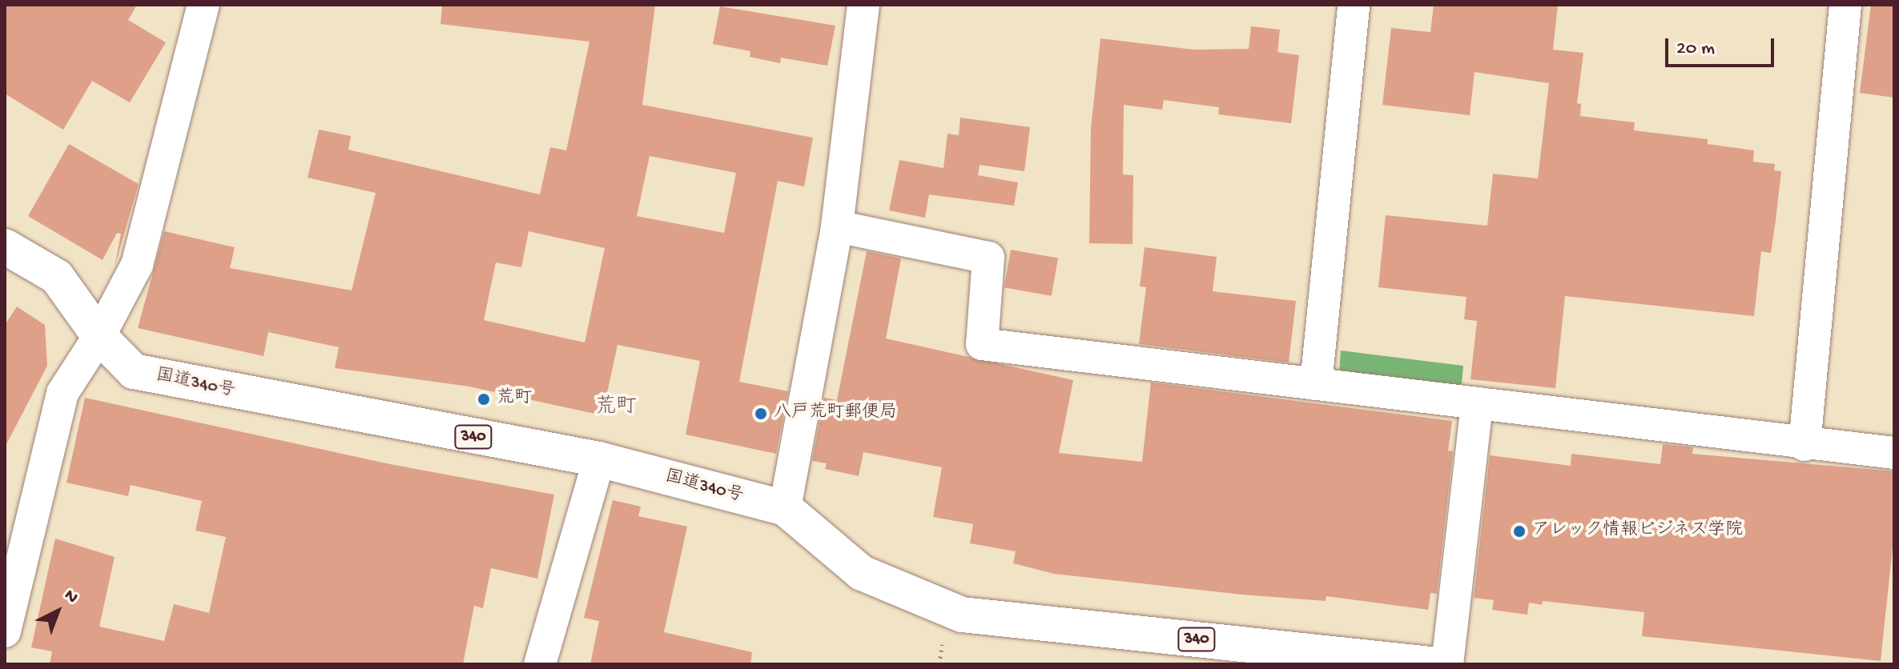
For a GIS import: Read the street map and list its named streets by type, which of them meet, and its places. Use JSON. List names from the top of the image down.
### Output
{
  "streets": {
    "highway": ["国道340号", "340"]
  },
  "districts": ["荒町"],
  "places": ["荒町", "八戸荒町郵便局", "アレック情報ビジネス学院"],
  "scale_bar": "20 m",
  "north": "top right"
}
